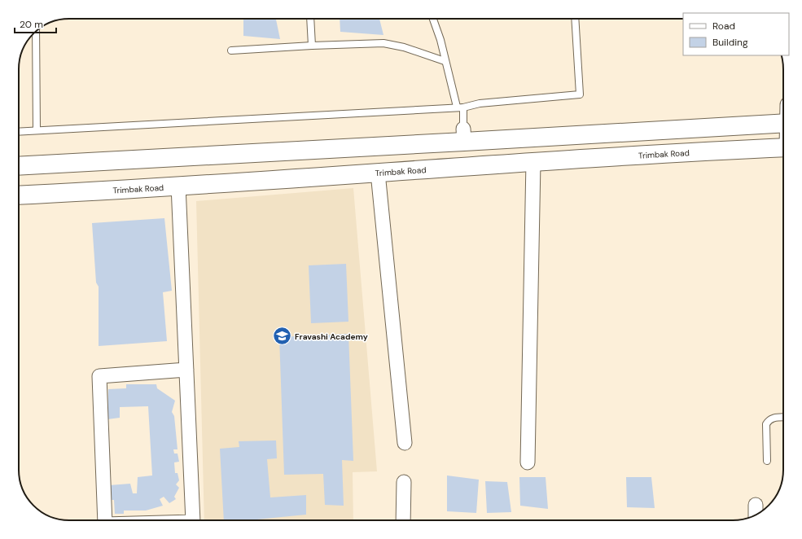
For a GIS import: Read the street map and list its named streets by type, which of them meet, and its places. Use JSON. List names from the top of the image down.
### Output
{
  "streets": {
    "highway": ["Trimbak Road"]
  },
  "places": {
    "school or university": ["Fravashi Academy"]
  },
  "legend": ["Road", "Building"],
  "scale_bar": "20 m"
}
